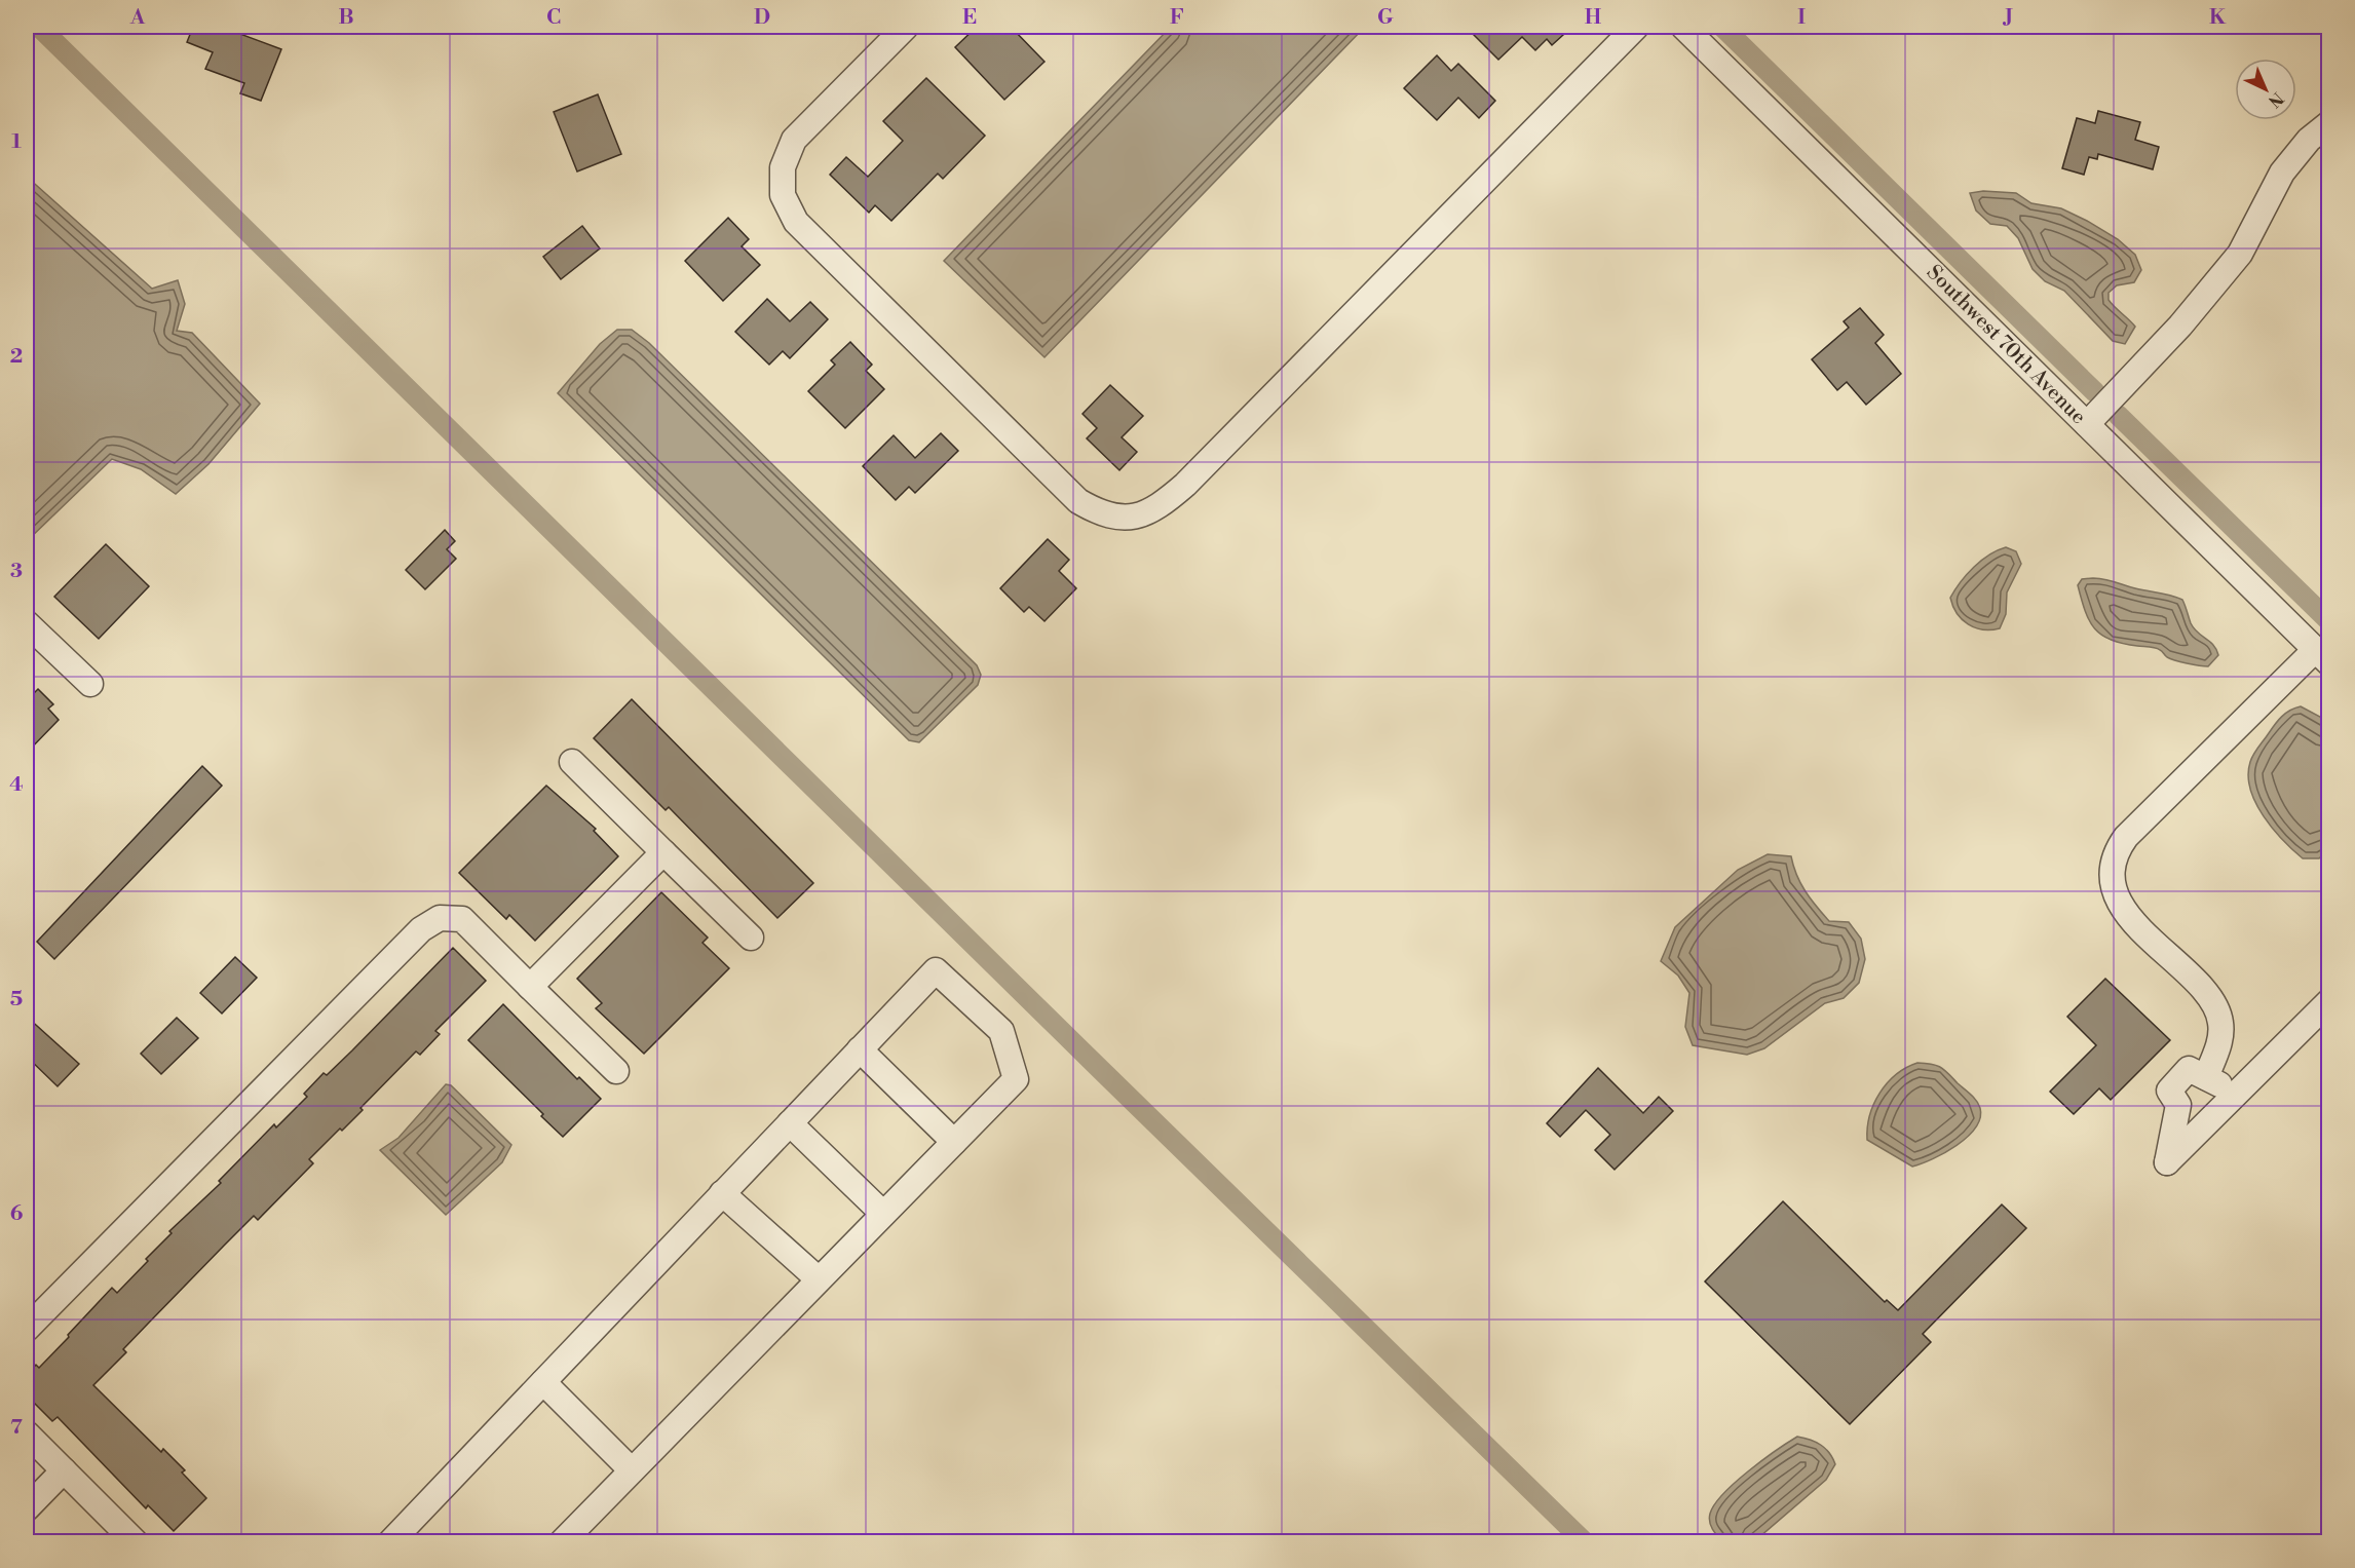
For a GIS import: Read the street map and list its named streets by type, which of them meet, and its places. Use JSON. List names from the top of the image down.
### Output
{
  "streets": {
    "street": ["Southwest 70th Avenue"]
  },
  "north": "bottom right",
  "grid": {
    "columns": [
      "A",
      "B",
      "C",
      "D",
      "E",
      "F",
      "G",
      "H",
      "I",
      "J",
      "K"
    ],
    "rows": [
      "1",
      "2",
      "3",
      "4",
      "5",
      "6",
      "7"
    ]
  }
}
